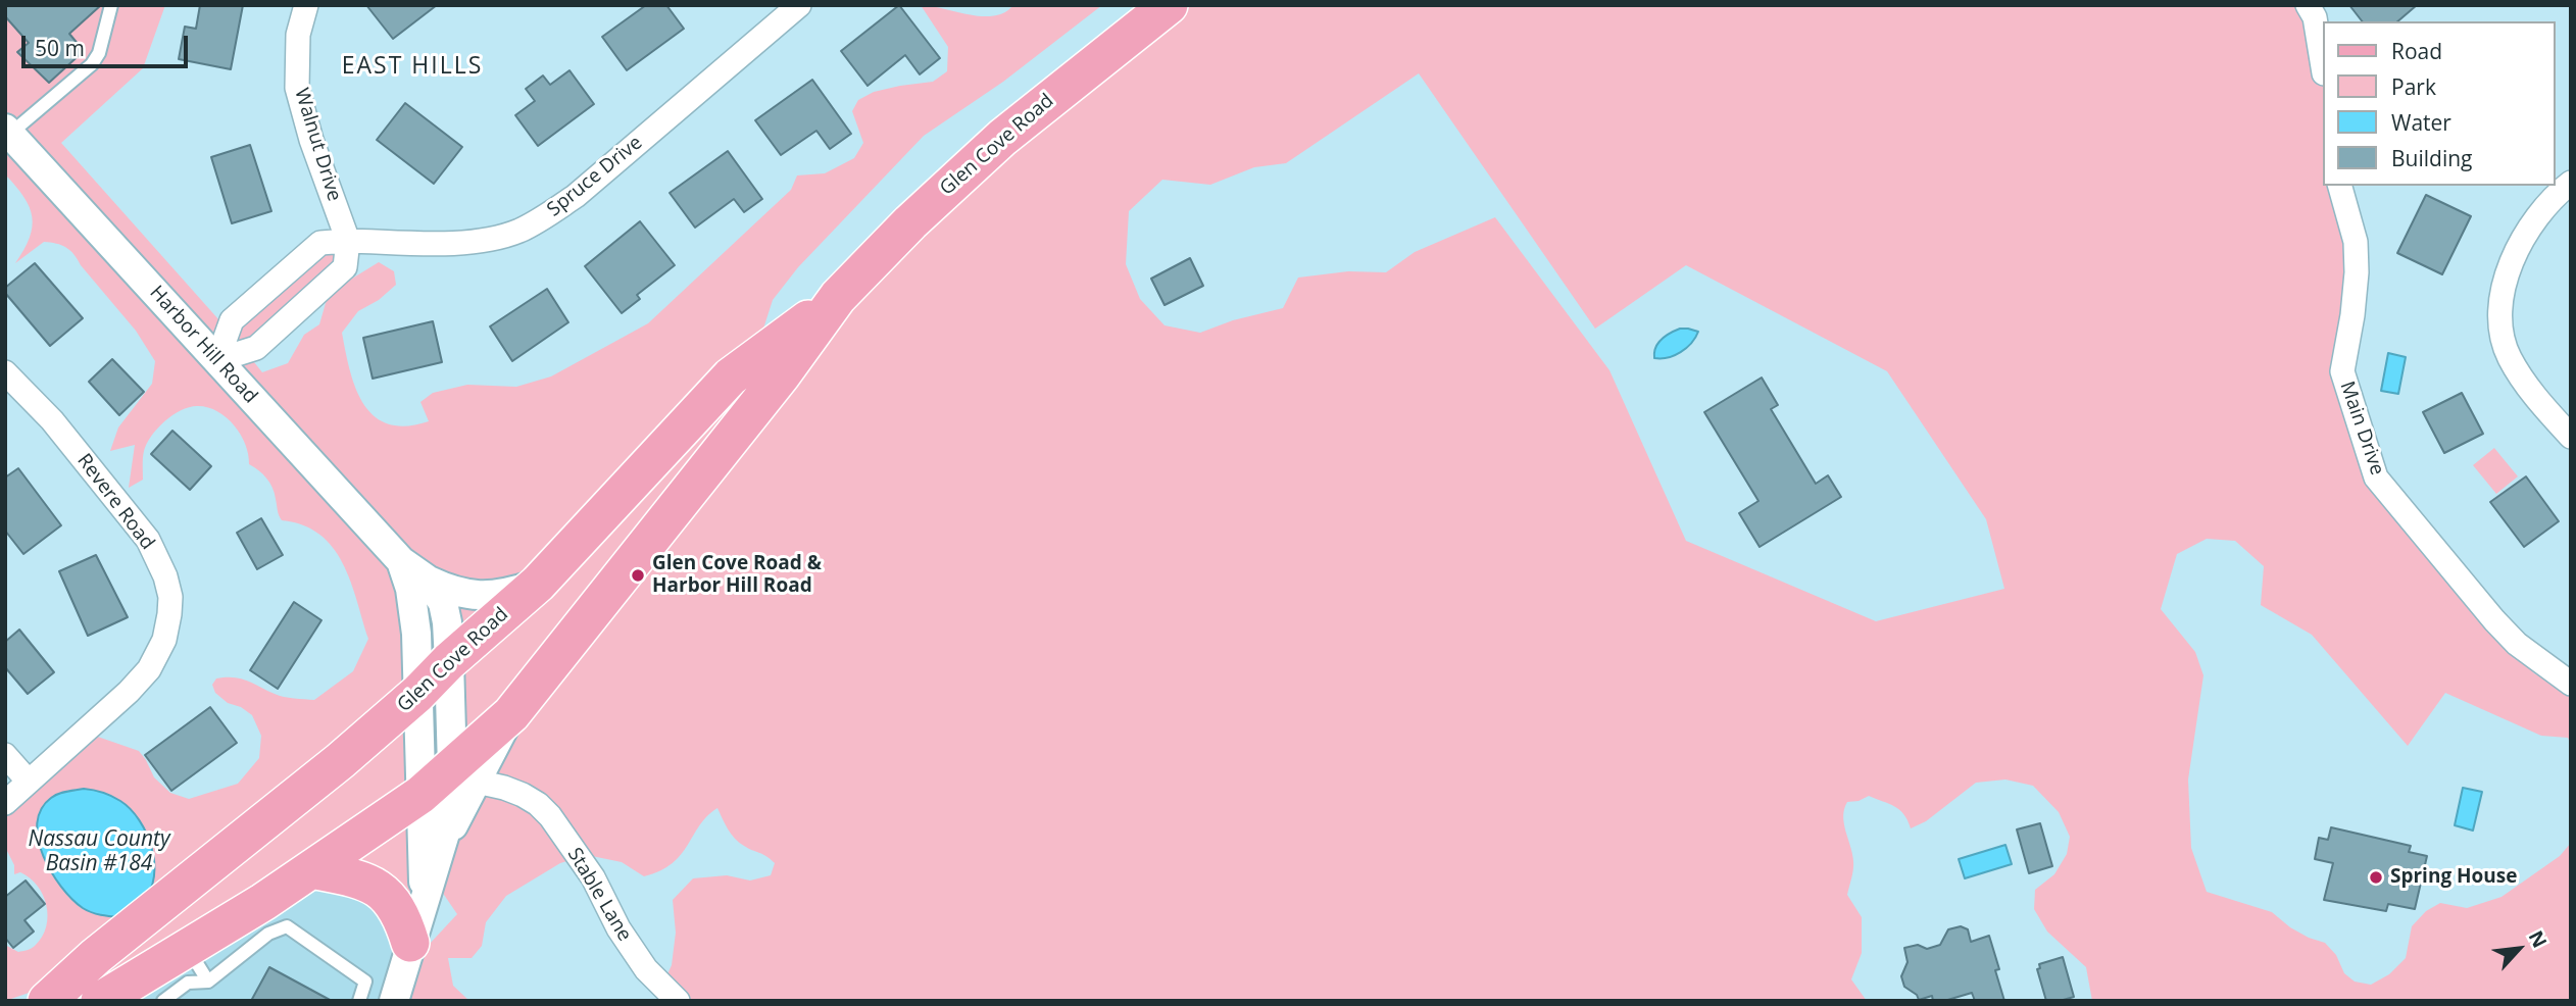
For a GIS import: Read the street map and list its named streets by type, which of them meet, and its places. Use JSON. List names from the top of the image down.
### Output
{
  "streets": {
    "main road": ["Glen Cove Road"],
    "street": [
      "Walnut Drive",
      "Spruce Drive",
      "Harbor Hill Road",
      "Main Drive",
      "Revere Road",
      "Stable Lane"
    ]
  },
  "crossings": [
    ["Walnut Drive", "Spruce Drive"],
    ["Glen Cove Road", "Harbor Hill Road"],
    ["Glen Cove Road", "Stable Lane"],
    ["Spruce Drive", "Harbor Hill Road"],
    ["Harbor Hill Road", "Stable Lane"]
  ],
  "districts": ["EAST HILLS"],
  "water": ["Nassau County Basin #184"],
  "places": ["Glen Cove Road & Harbor Hill Road", "Spring House"],
  "legend": [
    "Road",
    "Park",
    "Water",
    "Building"
  ],
  "scale_bar": "50 m",
  "north": "top right"
}
